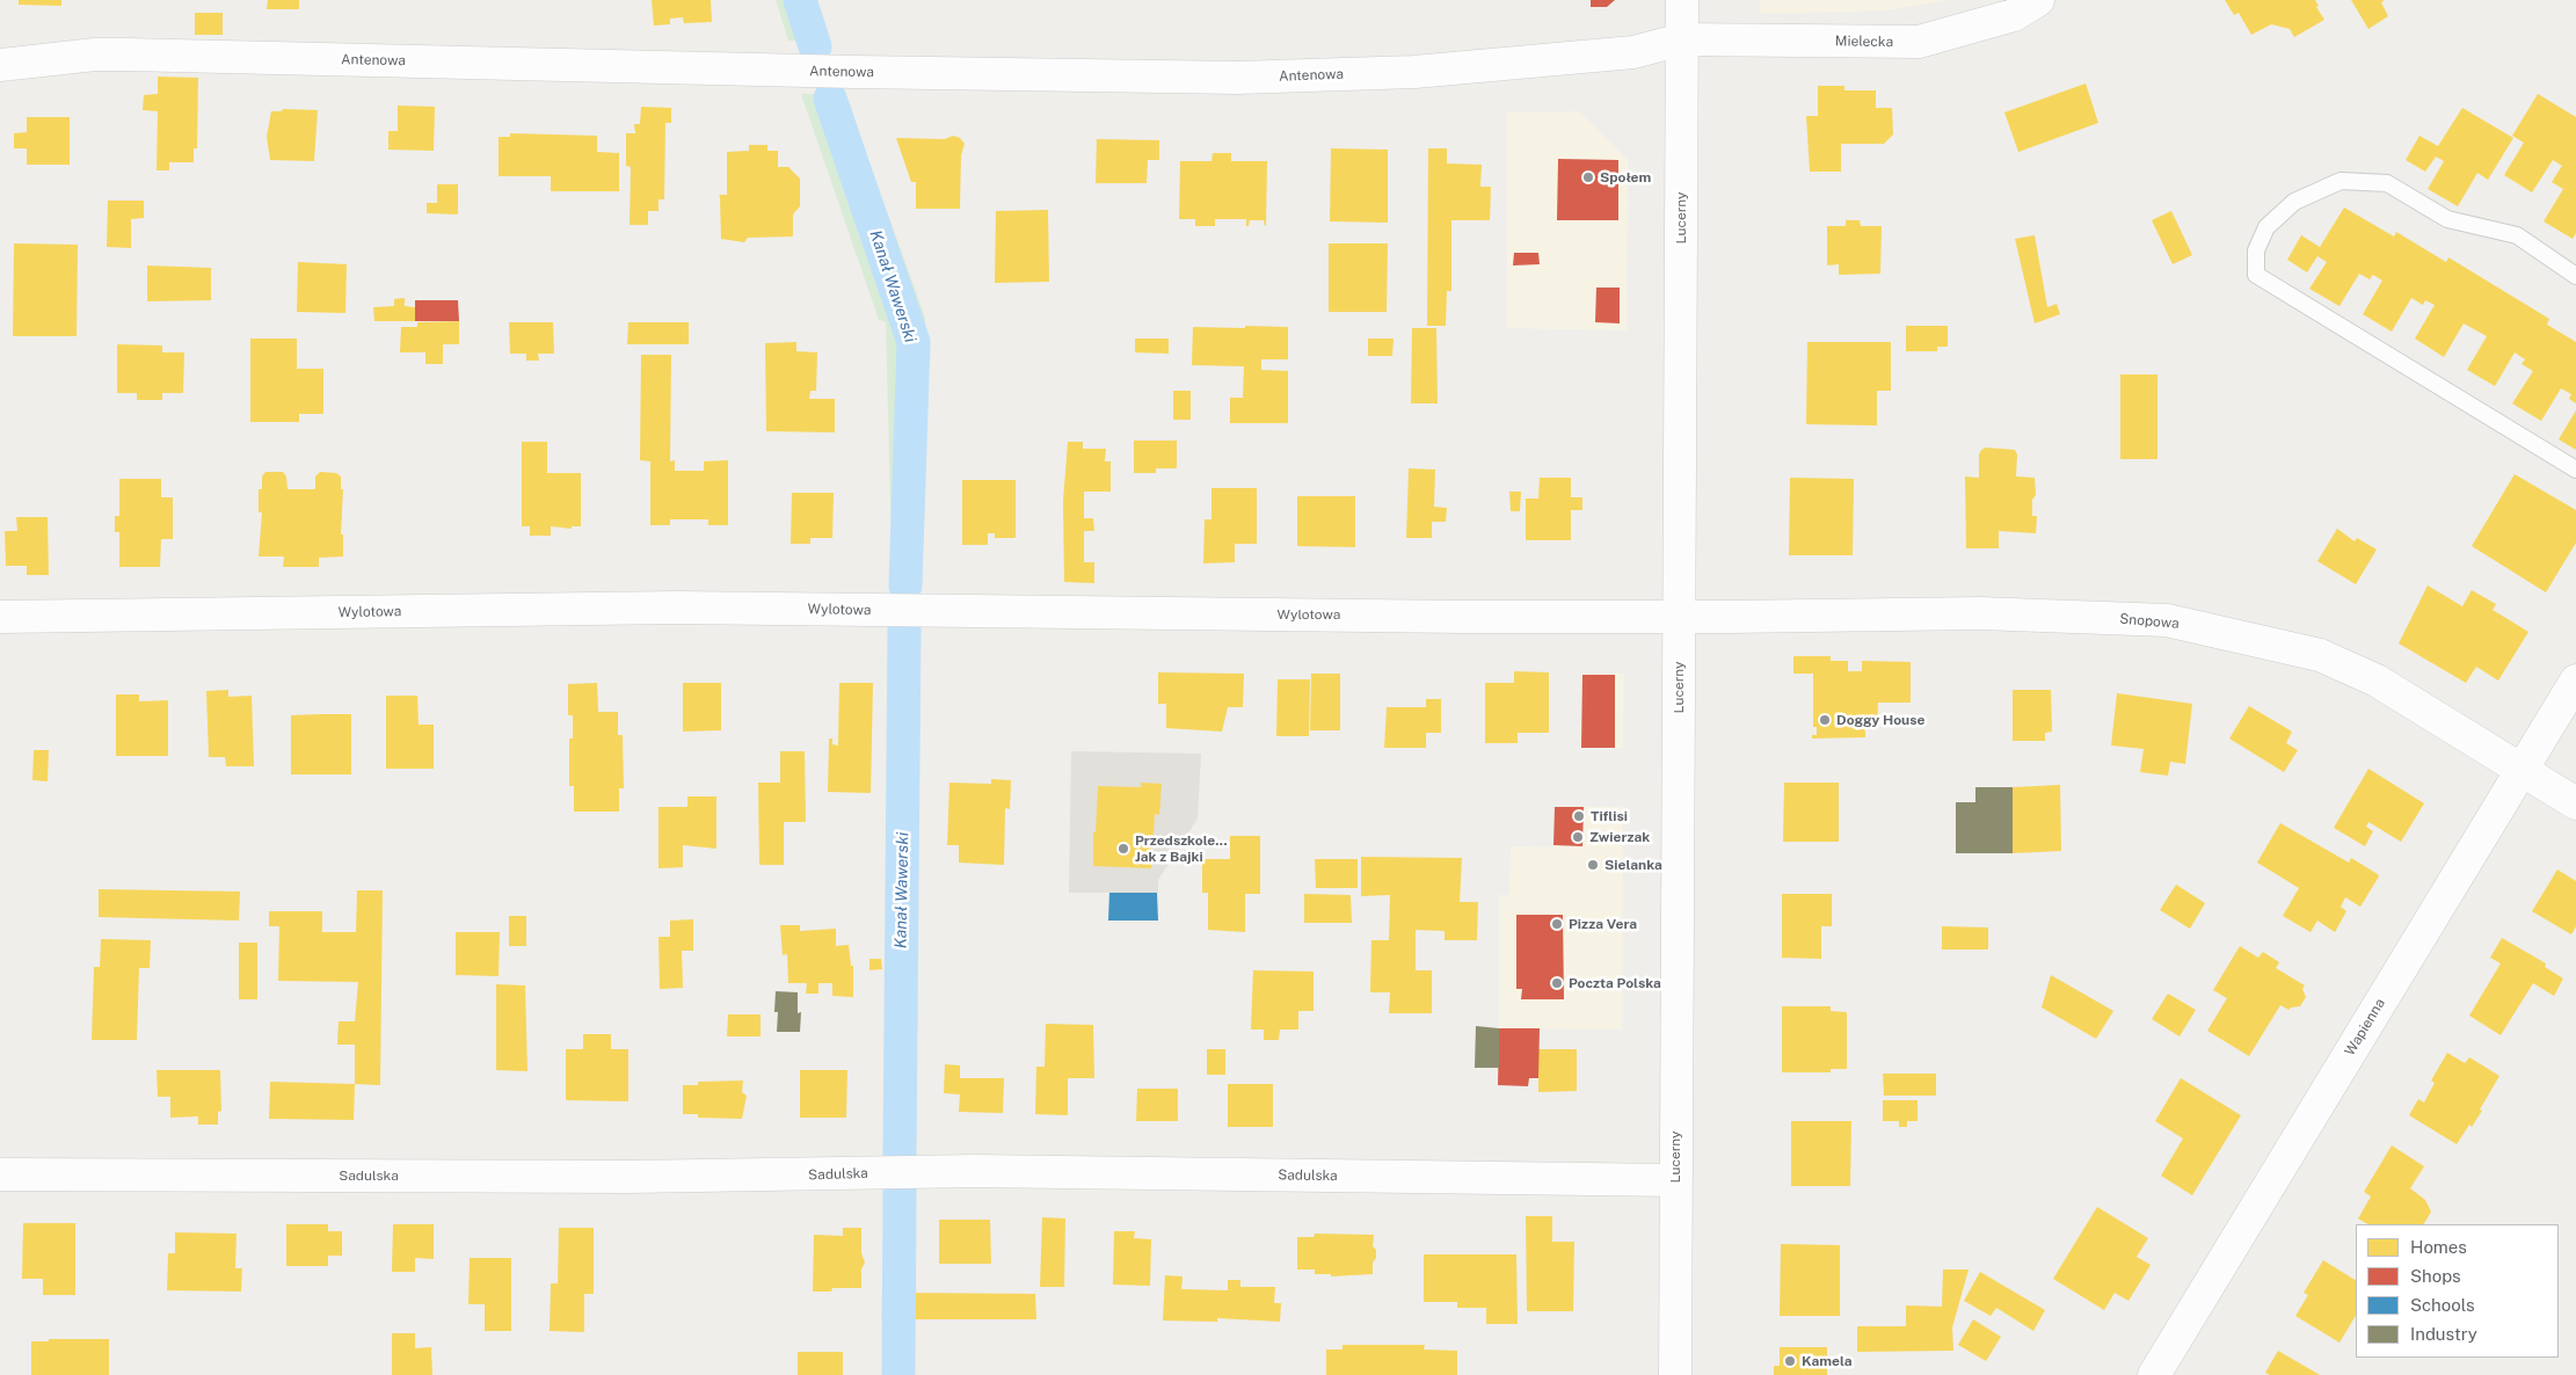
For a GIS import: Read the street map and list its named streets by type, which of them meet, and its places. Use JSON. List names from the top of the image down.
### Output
{
  "streets": {
    "street": [
      "Mielecka",
      "Antenowa",
      "Lucerny",
      "Wylotowa",
      "Snopowa",
      "Wapienna",
      "Sadulska"
    ]
  },
  "crossings": [
    ["Mielecka", "Antenowa"],
    ["Mielecka", "Lucerny"],
    ["Antenowa", "Lucerny"],
    ["Lucerny", "Wylotowa"],
    ["Lucerny", "Snopowa"],
    ["Lucerny", "Sadulska"],
    ["Wylotowa", "Snopowa"],
    ["Snopowa", "Wapienna"]
  ],
  "water": ["Kanał Wawerski"],
  "places": [
    "Społem",
    "Doggy House",
    "Tiflisi",
    "Zwierzak",
    "Przedszkole... Jak z Bajki",
    "Sielanka",
    "Pizza Vera",
    "Poczta Polska",
    "Kamela"
  ],
  "legend": [
    "Homes",
    "Shops",
    "Schools",
    "Industry"
  ]
}
